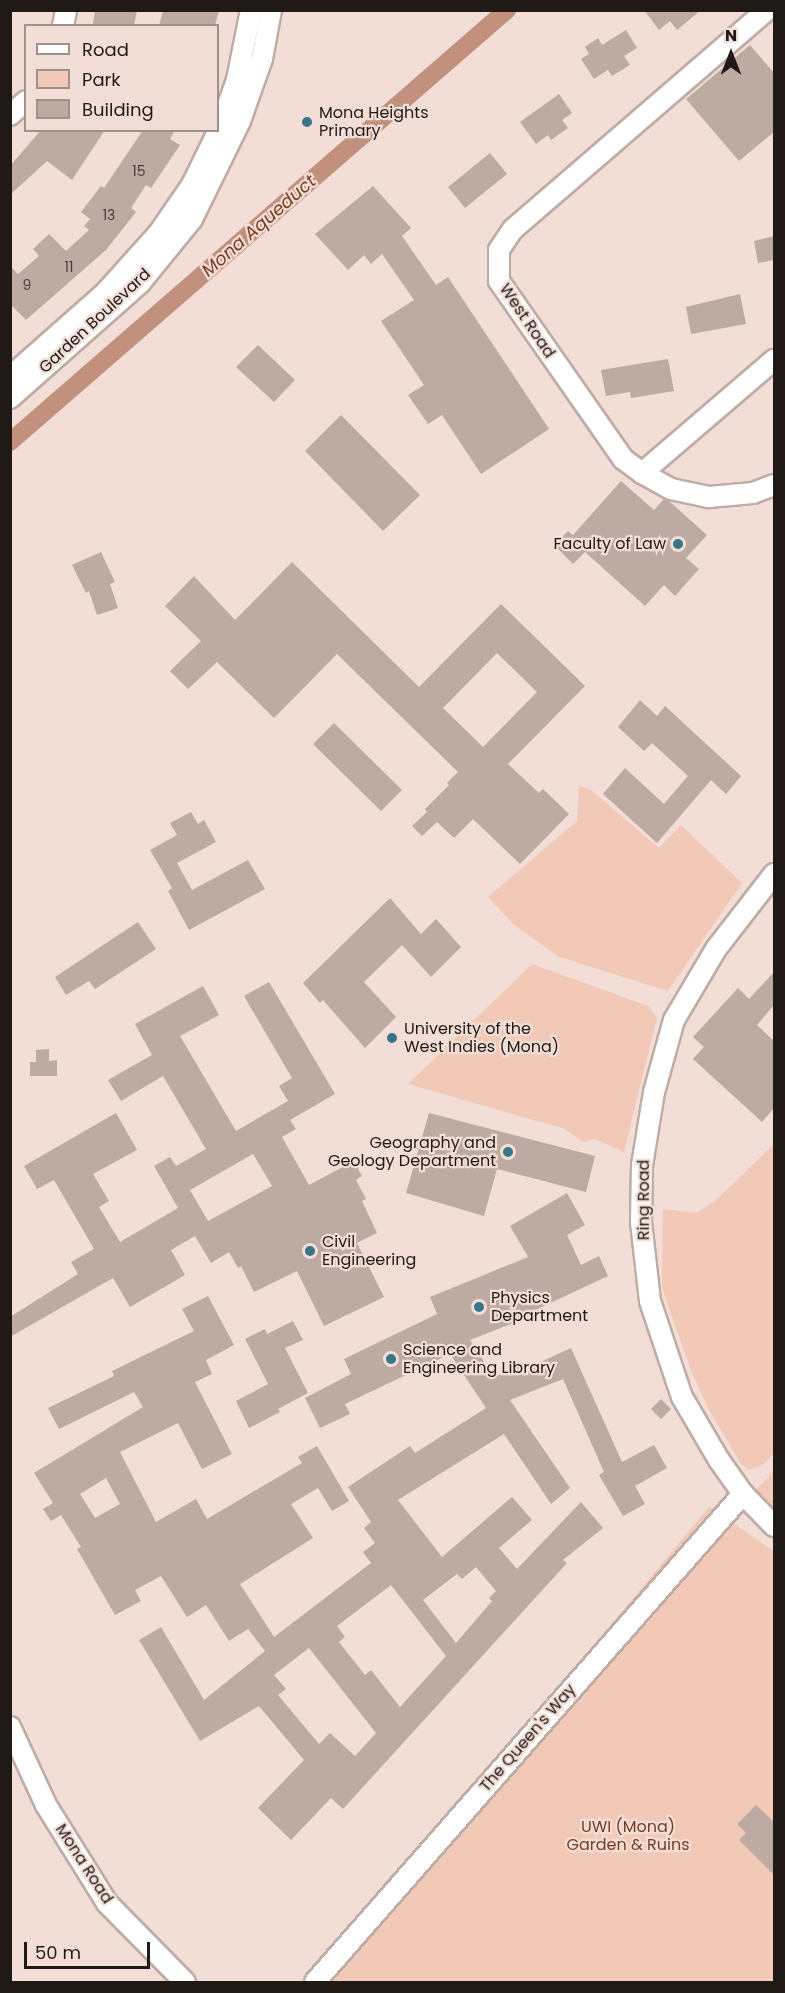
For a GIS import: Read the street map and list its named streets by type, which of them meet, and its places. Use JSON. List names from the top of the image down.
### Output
{
  "streets": {
    "street": [
      "Garden Boulevard",
      "West Road",
      "Ring Road",
      "The Queen's Way",
      "Mona Road"
    ]
  },
  "crossings": [
    ["Ring Road", "The Queen's Way"]
  ],
  "water": ["Mona Aqueduct"],
  "parks": ["UWI (Mona) Garden & Ruins"],
  "places": [
    "Mona Heights Primary",
    "Faculty of Law",
    "University of the West Indies (Mona)",
    "Geography and Geology Department",
    "Civil Engineering",
    "Physics Department",
    "Science and Engineering Library"
  ],
  "house_numbers": [
    "15",
    "13",
    "11",
    "9"
  ],
  "legend": ["Road", "Park", "Building"],
  "scale_bar": "50 m",
  "north": "top"
}
